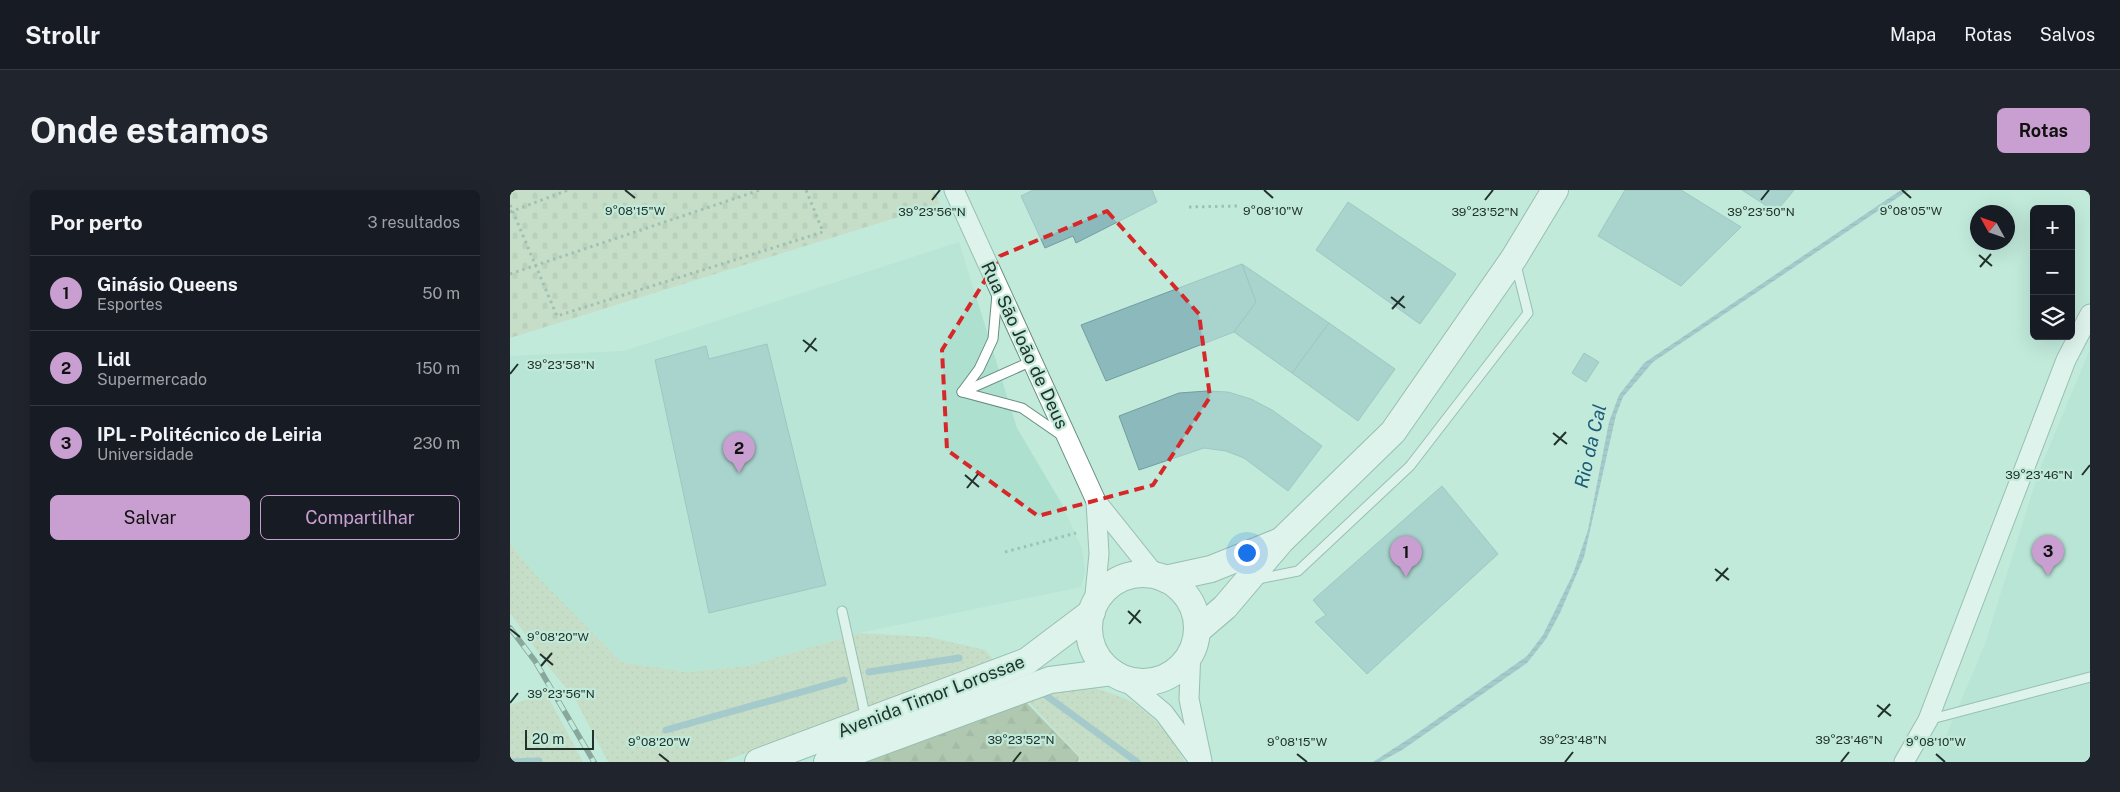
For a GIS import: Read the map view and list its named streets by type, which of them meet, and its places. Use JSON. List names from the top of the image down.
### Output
{
  "streets": {
    "main road": ["Avenida Timor Lorossae"],
    "street": ["Rua São João de Deus"]
  },
  "water": ["Rio da Cal"],
  "scale_bar": "20 m",
  "north": "top left",
  "page": {
    "header": "Strollr",
    "nav": ["Mapa", "Rotas", "Salvos"],
    "buttons": [
      "Rotas",
      ["Salvar", "Compartilhar"]
    ],
    "title": "Onde estamos",
    "heading": ["Por perto", "3 resultados"],
    "map_buttons": ["+", "−"],
    "list": [
      {
        "mark": "1",
        "name": "Ginásio Queens",
        "note": "Esportes",
        "value": "50 m"
      },
      {
        "mark": "2",
        "name": "Lidl",
        "note": "Supermercado",
        "value": "150 m"
      },
      {
        "mark": "3",
        "name": "IPL - Politécnico de Leiria",
        "note": "Universidade",
        "value": "230 m"
      }
    ],
    "pins": ["2", "3", "1"],
    "scale": "20 m"
  },
  "coordinates": [
    "9°08'05\"W",
    "9°08'15\"W",
    "9°08'10\"W",
    "39°23'56\"N",
    "39°23'52\"N",
    "39°23'50\"N",
    "39°23'58\"N",
    "39°23'46\"N",
    "9°08'20\"W",
    "39°23'48\"N"
  ]
}
